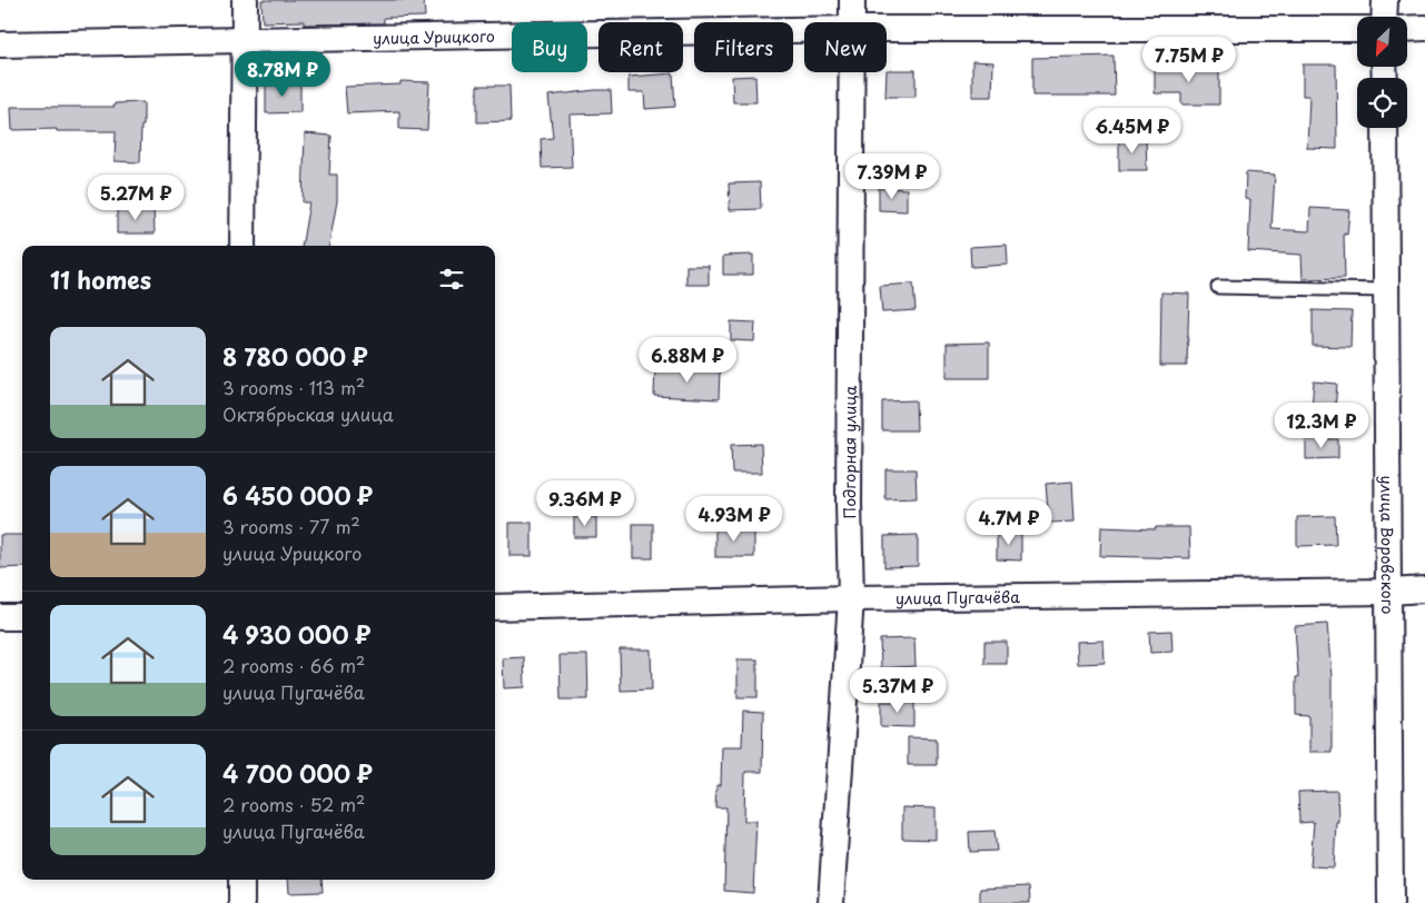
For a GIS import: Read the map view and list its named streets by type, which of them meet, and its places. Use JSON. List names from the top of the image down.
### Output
{
  "streets": {
    "street": [
      "улица Урицкого",
      "Подгорная улица",
      "улица Воровского",
      "улица Пугачёва"
    ]
  },
  "crossings": [
    ["Подгорная улица", "улица Пугачёва"],
    ["улица Воровского", "улица Пугачёва"]
  ],
  "north": "bottom left",
  "page": {
    "chip": [
      "Buy",
      "Rent",
      "Filters",
      "New"
    ],
    "price": [
      "7.75M ₽",
      "8.78M ₽",
      "6.45M ₽",
      "7.39M ₽",
      "5.27M ₽",
      "6.88M ₽",
      "12.3M ₽",
      "9.36M ₽",
      "4.93M ₽",
      "4.7M ₽",
      "5.37M ₽"
    ],
    "heading": "11 homes",
    "list": [
      {
        "name": "8 780 000 ₽",
        "note": "3 rooms · 113 m² · Октябрьская улица"
      },
      {
        "name": "6 450 000 ₽",
        "note": "3 rooms · 77 m² · улица Урицкого"
      },
      {
        "name": "4 930 000 ₽",
        "note": "2 rooms · 66 m² · улица Пугачёва"
      },
      {
        "name": "4 700 000 ₽",
        "note": "2 rooms · 52 m² · улица Пугачёва"
      }
    ]
  }
}
